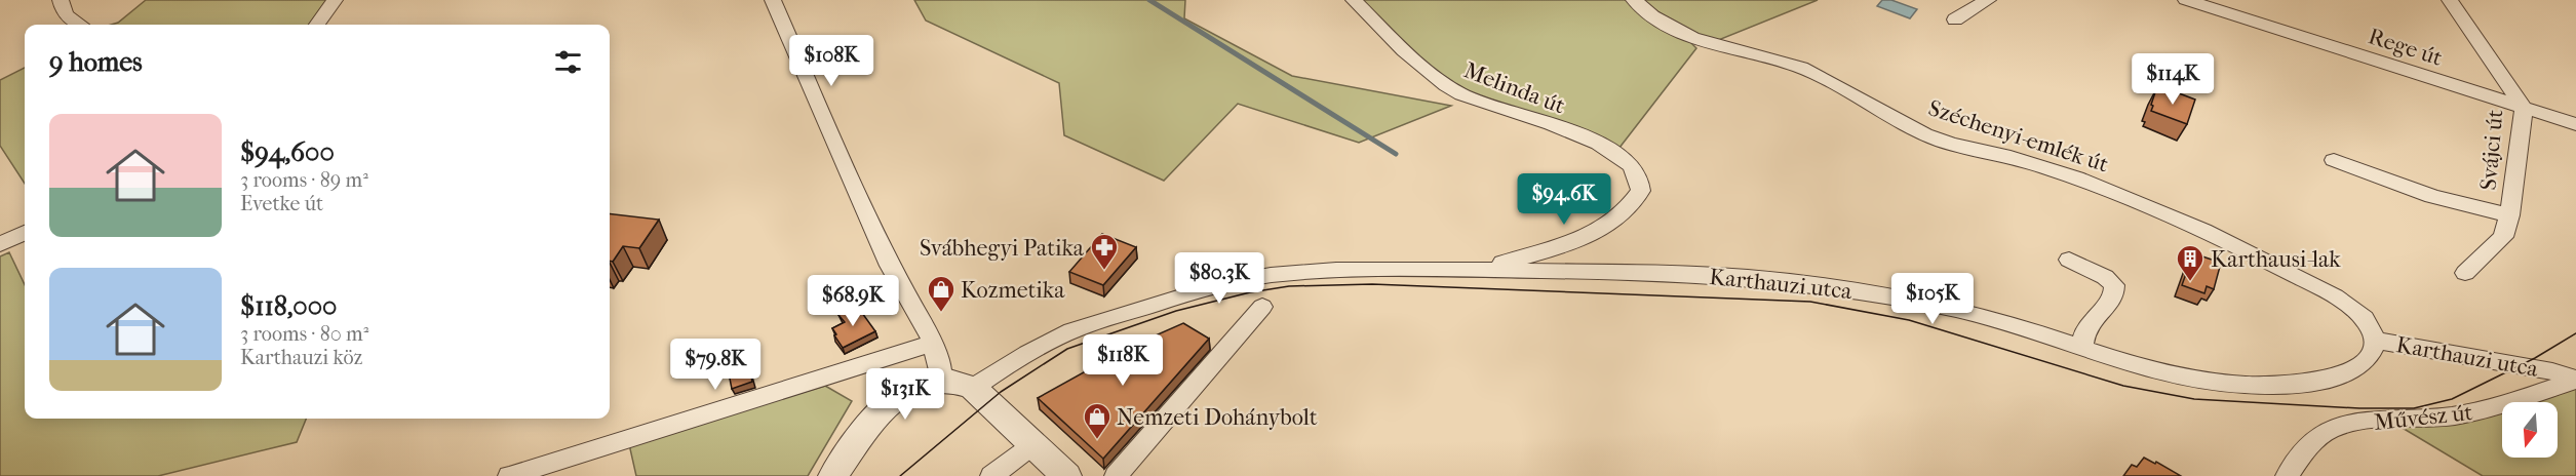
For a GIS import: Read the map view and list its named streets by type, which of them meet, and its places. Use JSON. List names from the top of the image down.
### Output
{
  "streets": {
    "street": [
      "Rege út",
      "Melinda út",
      "Széchenyi-emlék út",
      "Svájci út",
      "Karthauzi utca",
      "Művész út"
    ]
  },
  "crossings": [
    ["Rege út", "Svájci út"],
    ["Melinda út", "Karthauzi utca"],
    ["Széchenyi-emlék út", "Karthauzi utca"],
    ["Karthauzi utca", "Művész út"]
  ],
  "places": {
    "pharmacy": ["Svábhegyi Patika"],
    "building": ["Karthausi-lak"],
    "shop": ["Kozmetika", "Nemzeti Dohánybolt"]
  },
  "north": "bottom",
  "page": {
    "heading": "9 homes",
    "price": [
      "$108K",
      "$114K",
      "$94.6K",
      "$80.3K",
      "$105K",
      "$68.9K",
      "$118K",
      "$79.8K",
      "$131K"
    ],
    "list": [
      {
        "name": "$94,600",
        "note": "3 rooms · 89 m² · Evetke út"
      },
      {
        "name": "$118,000",
        "note": "3 rooms · 80 m² · Karthauzi köz"
      }
    ]
  }
}
